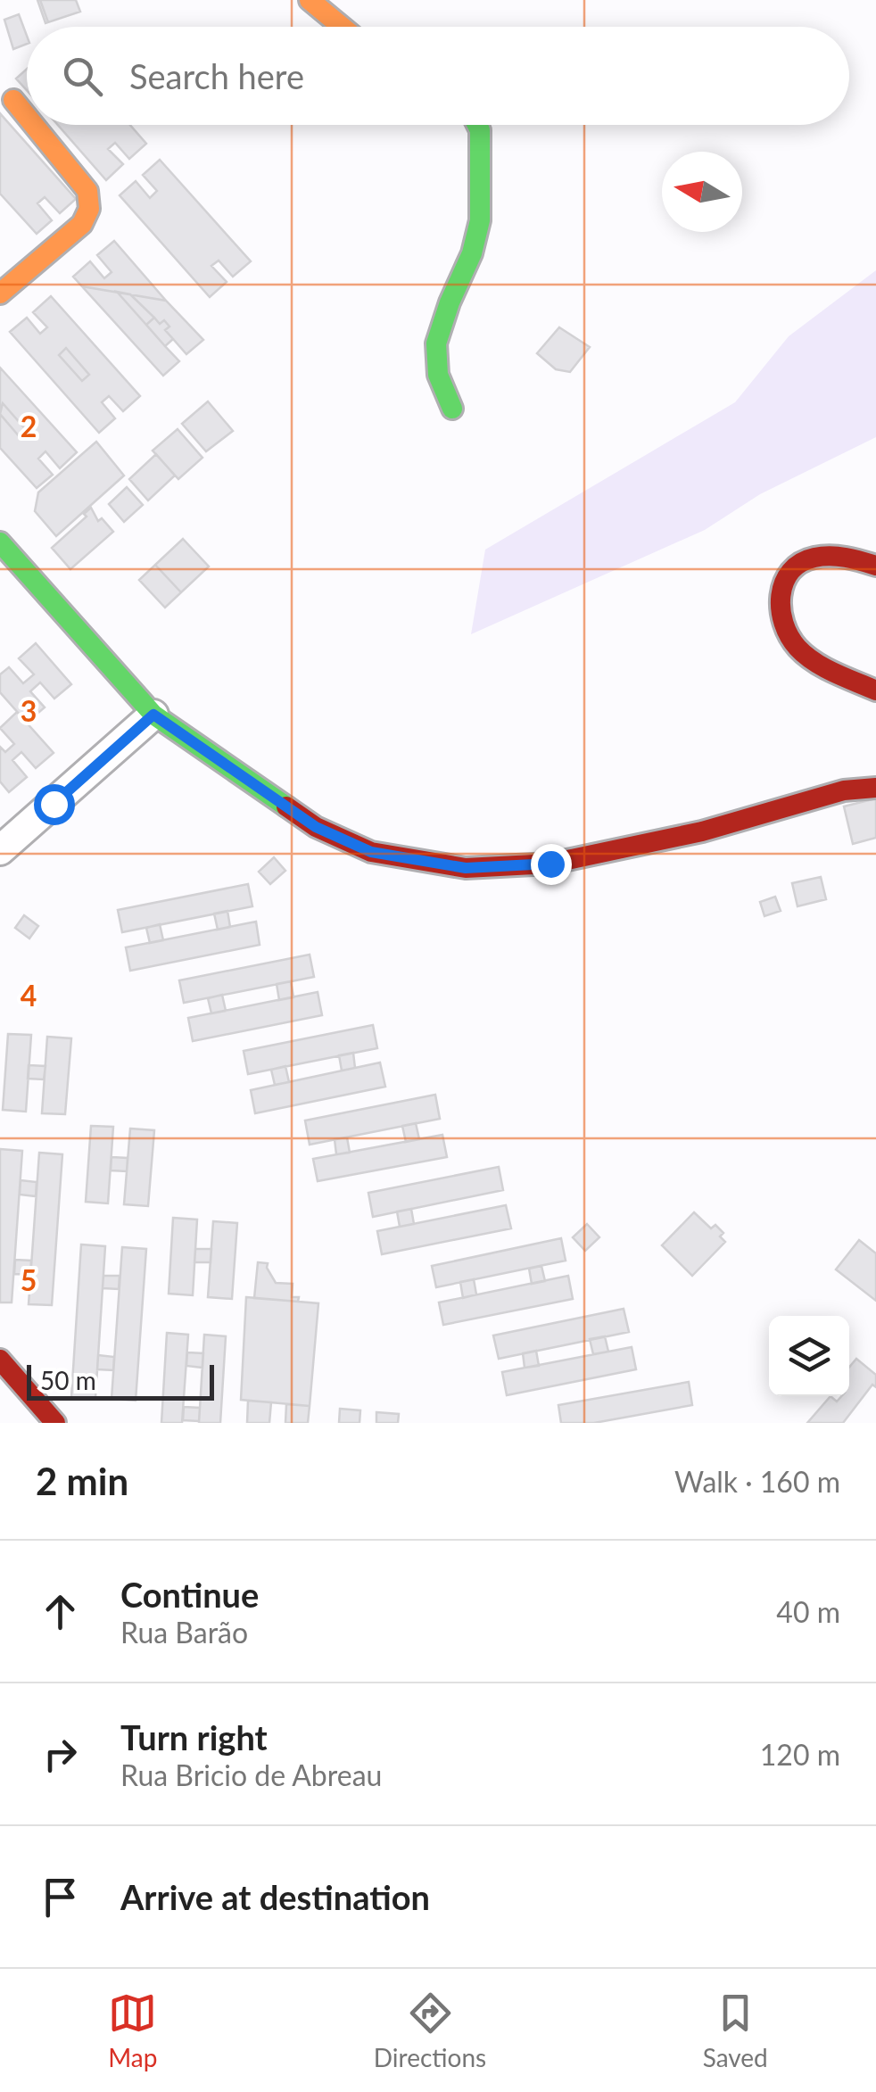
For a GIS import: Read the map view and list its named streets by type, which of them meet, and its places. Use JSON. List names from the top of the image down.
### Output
{
  "scale_bar": "50 m",
  "north": "left",
  "page": {
    "search": "Search here",
    "scale": "50 m",
    "heading": ["2 min", "Walk · 160 m"],
    "list": [
      ["Continue", "Rua Barão", "40 m"],
      ["Turn right", "Rua Bricio de Abreau", "120 m"],
      "Arrive at destination"
    ],
    "nav": ["Map", "Directions", "Saved"]
  },
  "grid": {
    "rows": [
      "2",
      "3",
      "4",
      "5"
    ]
  }
}
